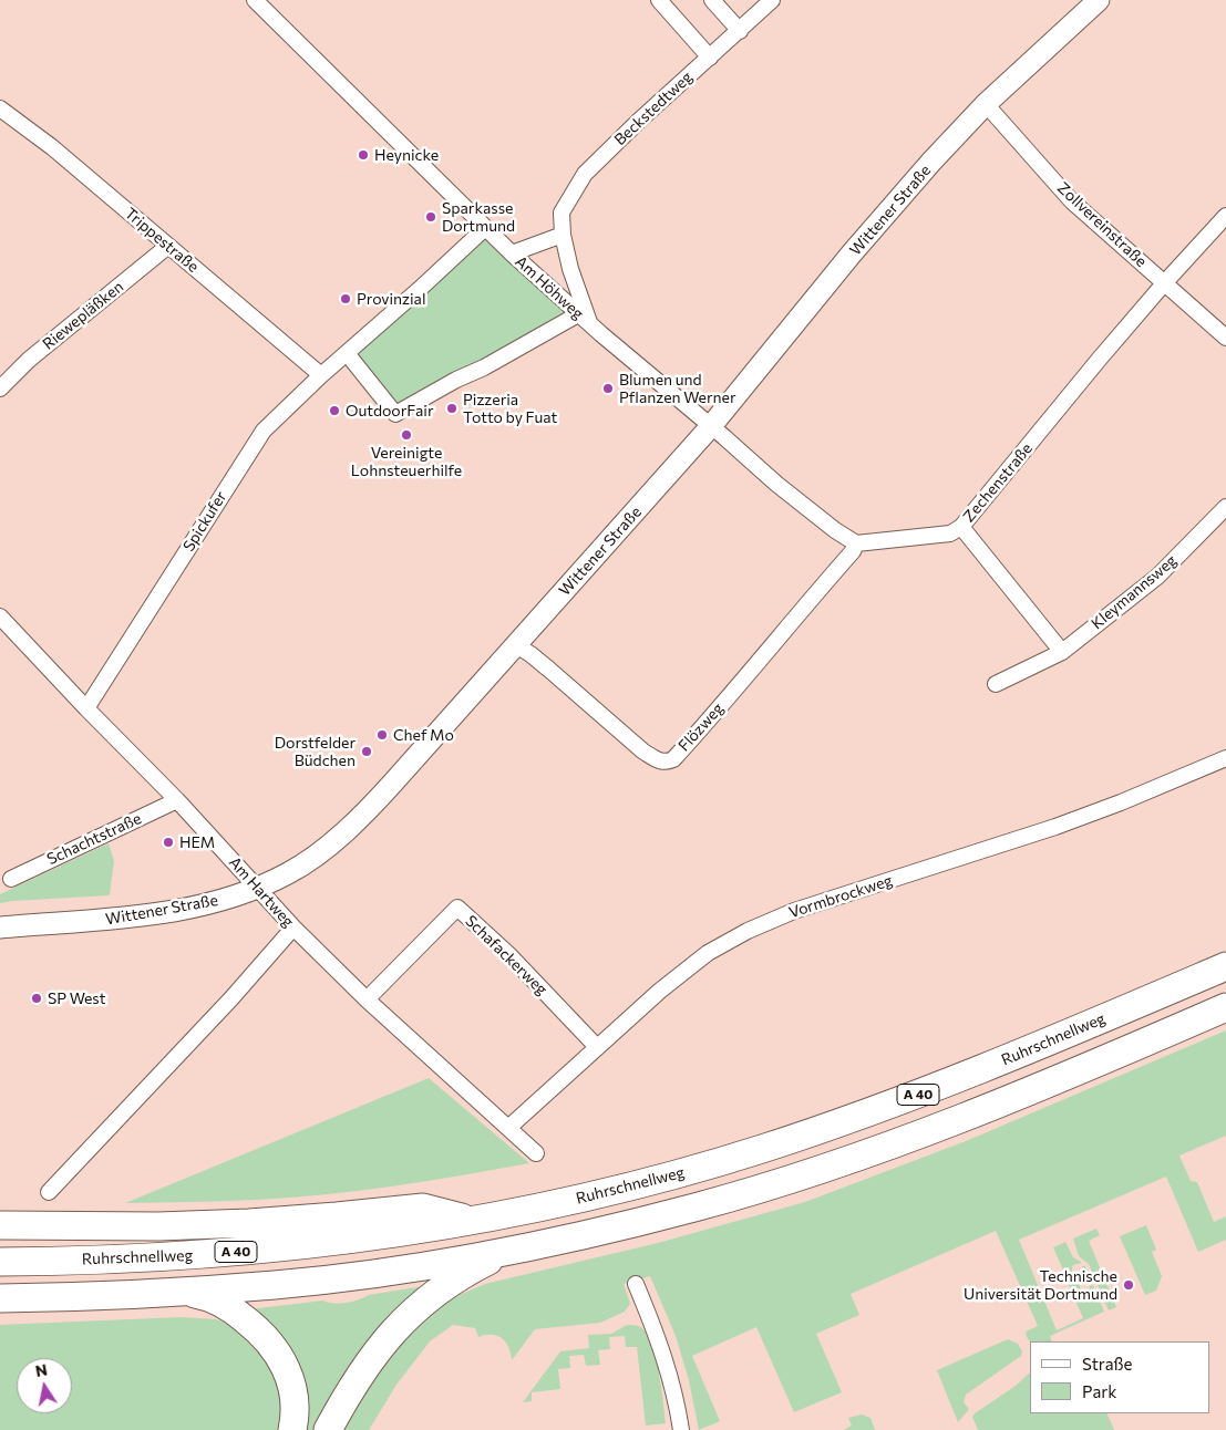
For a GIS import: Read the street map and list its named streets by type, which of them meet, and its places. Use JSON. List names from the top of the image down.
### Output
{
  "streets": {
    "highway": ["Ruhrschnellweg", "A 40"],
    "main road": ["Wittener Straße"],
    "street": [
      "Beckstedtweg",
      "Zollvereinstraße",
      "Trippestraße",
      "Am Höhweg",
      "Riewepläßken",
      "Zechenstraße",
      "Spickufer",
      "Kleymannsweg",
      "Flözweg",
      "Schachtstraße",
      "Am Hartweg",
      "Vormbrockweg",
      "Schafackerweg"
    ]
  },
  "crossings": [
    ["Beckstedtweg", "Am Höhweg"],
    ["Wittener Straße", "Zollvereinstraße"],
    ["Wittener Straße", "Am Höhweg"],
    ["Wittener Straße", "Flözweg"],
    ["Wittener Straße", "Am Hartweg"],
    ["Zollvereinstraße", "Zechenstraße"],
    ["Trippestraße", "Riewepläßken"],
    ["Trippestraße", "Spickufer"],
    ["Am Höhweg", "Spickufer"],
    ["Zechenstraße", "Flözweg"],
    ["Spickufer", "Am Hartweg"],
    ["Schachtstraße", "Am Hartweg"],
    ["Am Hartweg", "Vormbrockweg"],
    ["Am Hartweg", "Schafackerweg"],
    ["Vormbrockweg", "Schafackerweg"]
  ],
  "places": [
    "Heynicke",
    "Sparkasse Dortmund",
    "Provinzial",
    "Blumen und Pflanzen Werner",
    "Pizzeria Totto by Fuat",
    "OutdoorFair",
    "Vereinigte Lohnsteuerhilfe",
    "Chef Mo",
    "Dorstfelder Büdchen",
    "HEM",
    "SP West",
    "Technische Universität Dortmund"
  ],
  "legend": ["Straße", "Park"],
  "north": "top"
}
